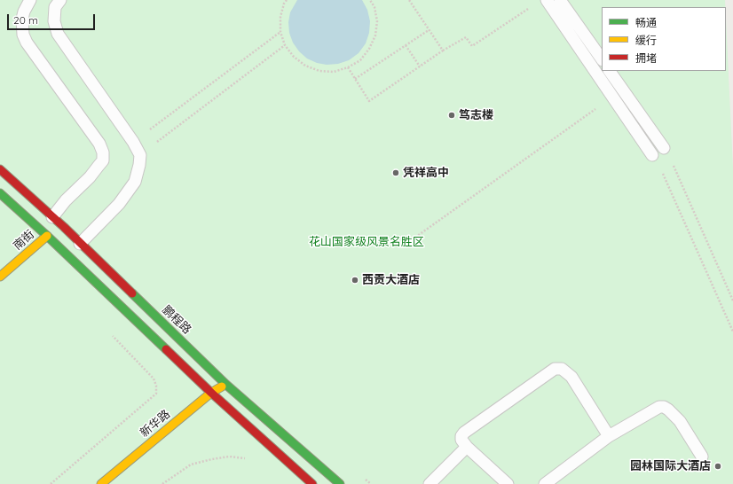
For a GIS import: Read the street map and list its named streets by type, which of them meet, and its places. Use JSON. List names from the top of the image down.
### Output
{
  "streets": {
    "main road": ["南街", "鹏程路", "新华路"]
  },
  "crossings": [
    ["鹏程路", "新华路"]
  ],
  "parks": ["花山国家级风景名胜区"],
  "places": [
    "笃志楼",
    "凭祥高中",
    "西贡大酒店",
    "园林国际大酒店"
  ],
  "legend": ["畅通", "缓行", "拥堵"],
  "scale_bar": "20 m"
}
